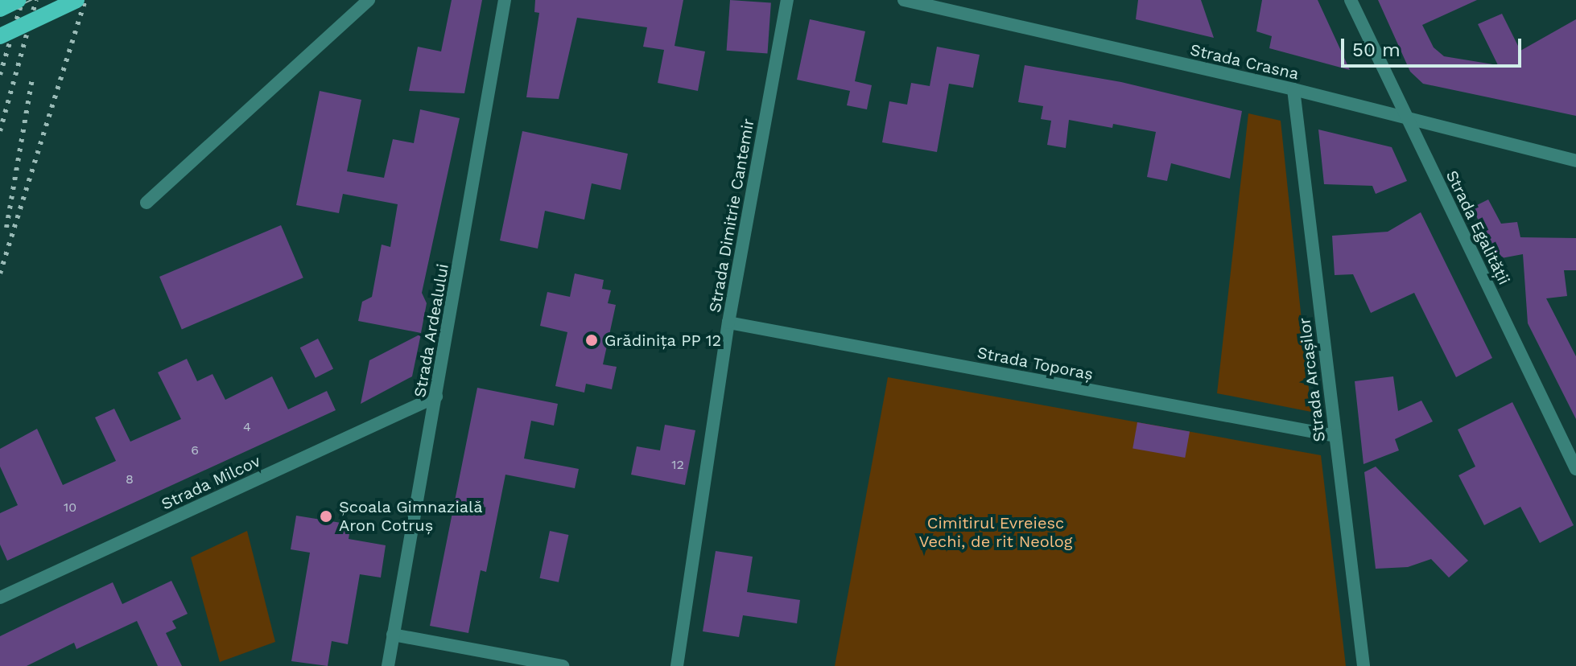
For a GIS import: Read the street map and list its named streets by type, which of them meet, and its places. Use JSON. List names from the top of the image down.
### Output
{
  "streets": {
    "street": [
      "Strada Crasna",
      "Strada Dimitrie Cantemir",
      "Strada Egalității",
      "Strada Ardealului",
      "Strada Toporaș",
      "Strada Arcașilor",
      "Strada Milcov"
    ]
  },
  "crossings": [
    ["Strada Crasna", "Strada Egalității"],
    ["Strada Crasna", "Strada Arcașilor"],
    ["Strada Dimitrie Cantemir", "Strada Toporaș"],
    ["Strada Ardealului", "Strada Milcov"],
    ["Strada Toporaș", "Strada Arcașilor"]
  ],
  "parks": ["Cimitirul Evreiesc Vechi, de rit Neolog"],
  "places": ["Grădinița PP 12", "Școala Gimnazială Aron Cotruș"],
  "house_numbers": [
    "4",
    "6",
    "12",
    "8",
    "10"
  ],
  "scale_bar": "50 m"
}
